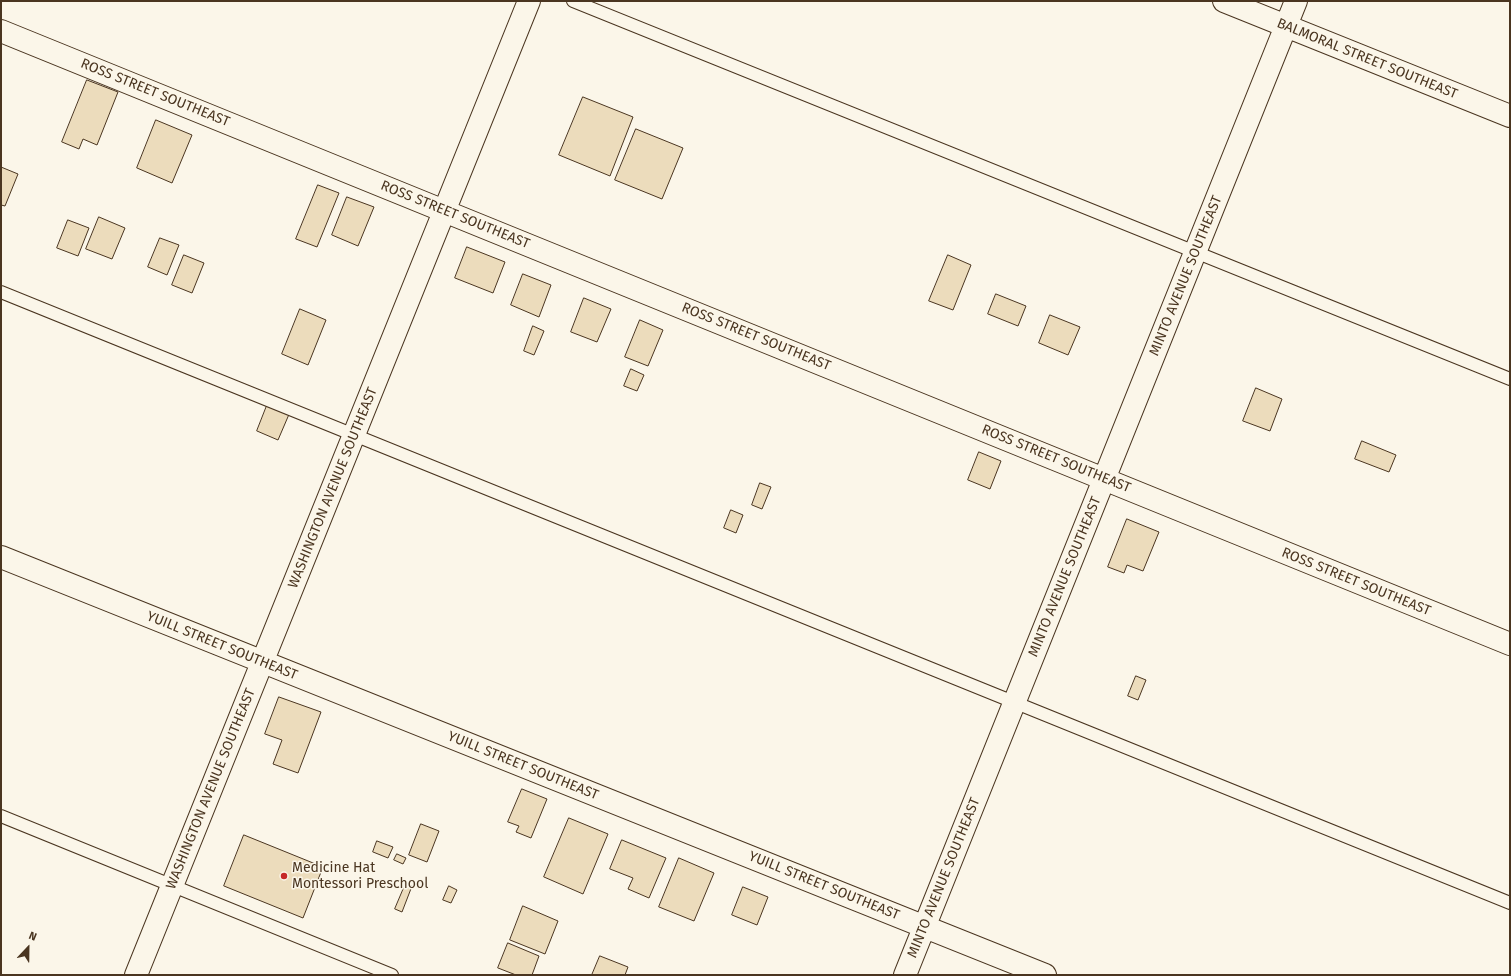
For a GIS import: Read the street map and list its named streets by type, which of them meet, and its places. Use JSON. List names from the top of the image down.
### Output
{
  "streets": {
    "street": [
      "BALMORAL STREET SOUTHEAST",
      "ROSS STREET SOUTHEAST",
      "MINTO AVENUE SOUTHEAST",
      "WASHINGTON AVENUE SOUTHEAST",
      "YUILL STREET SOUTHEAST"
    ]
  },
  "crossings": [
    ["BALMORAL STREET SOUTHEAST", "MINTO AVENUE SOUTHEAST"],
    ["ROSS STREET SOUTHEAST", "MINTO AVENUE SOUTHEAST"],
    ["ROSS STREET SOUTHEAST", "WASHINGTON AVENUE SOUTHEAST"],
    ["MINTO AVENUE SOUTHEAST", "YUILL STREET SOUTHEAST"],
    ["WASHINGTON AVENUE SOUTHEAST", "YUILL STREET SOUTHEAST"]
  ],
  "places": ["Medicine Hat Montessori Preschool"],
  "north": "top"
}
